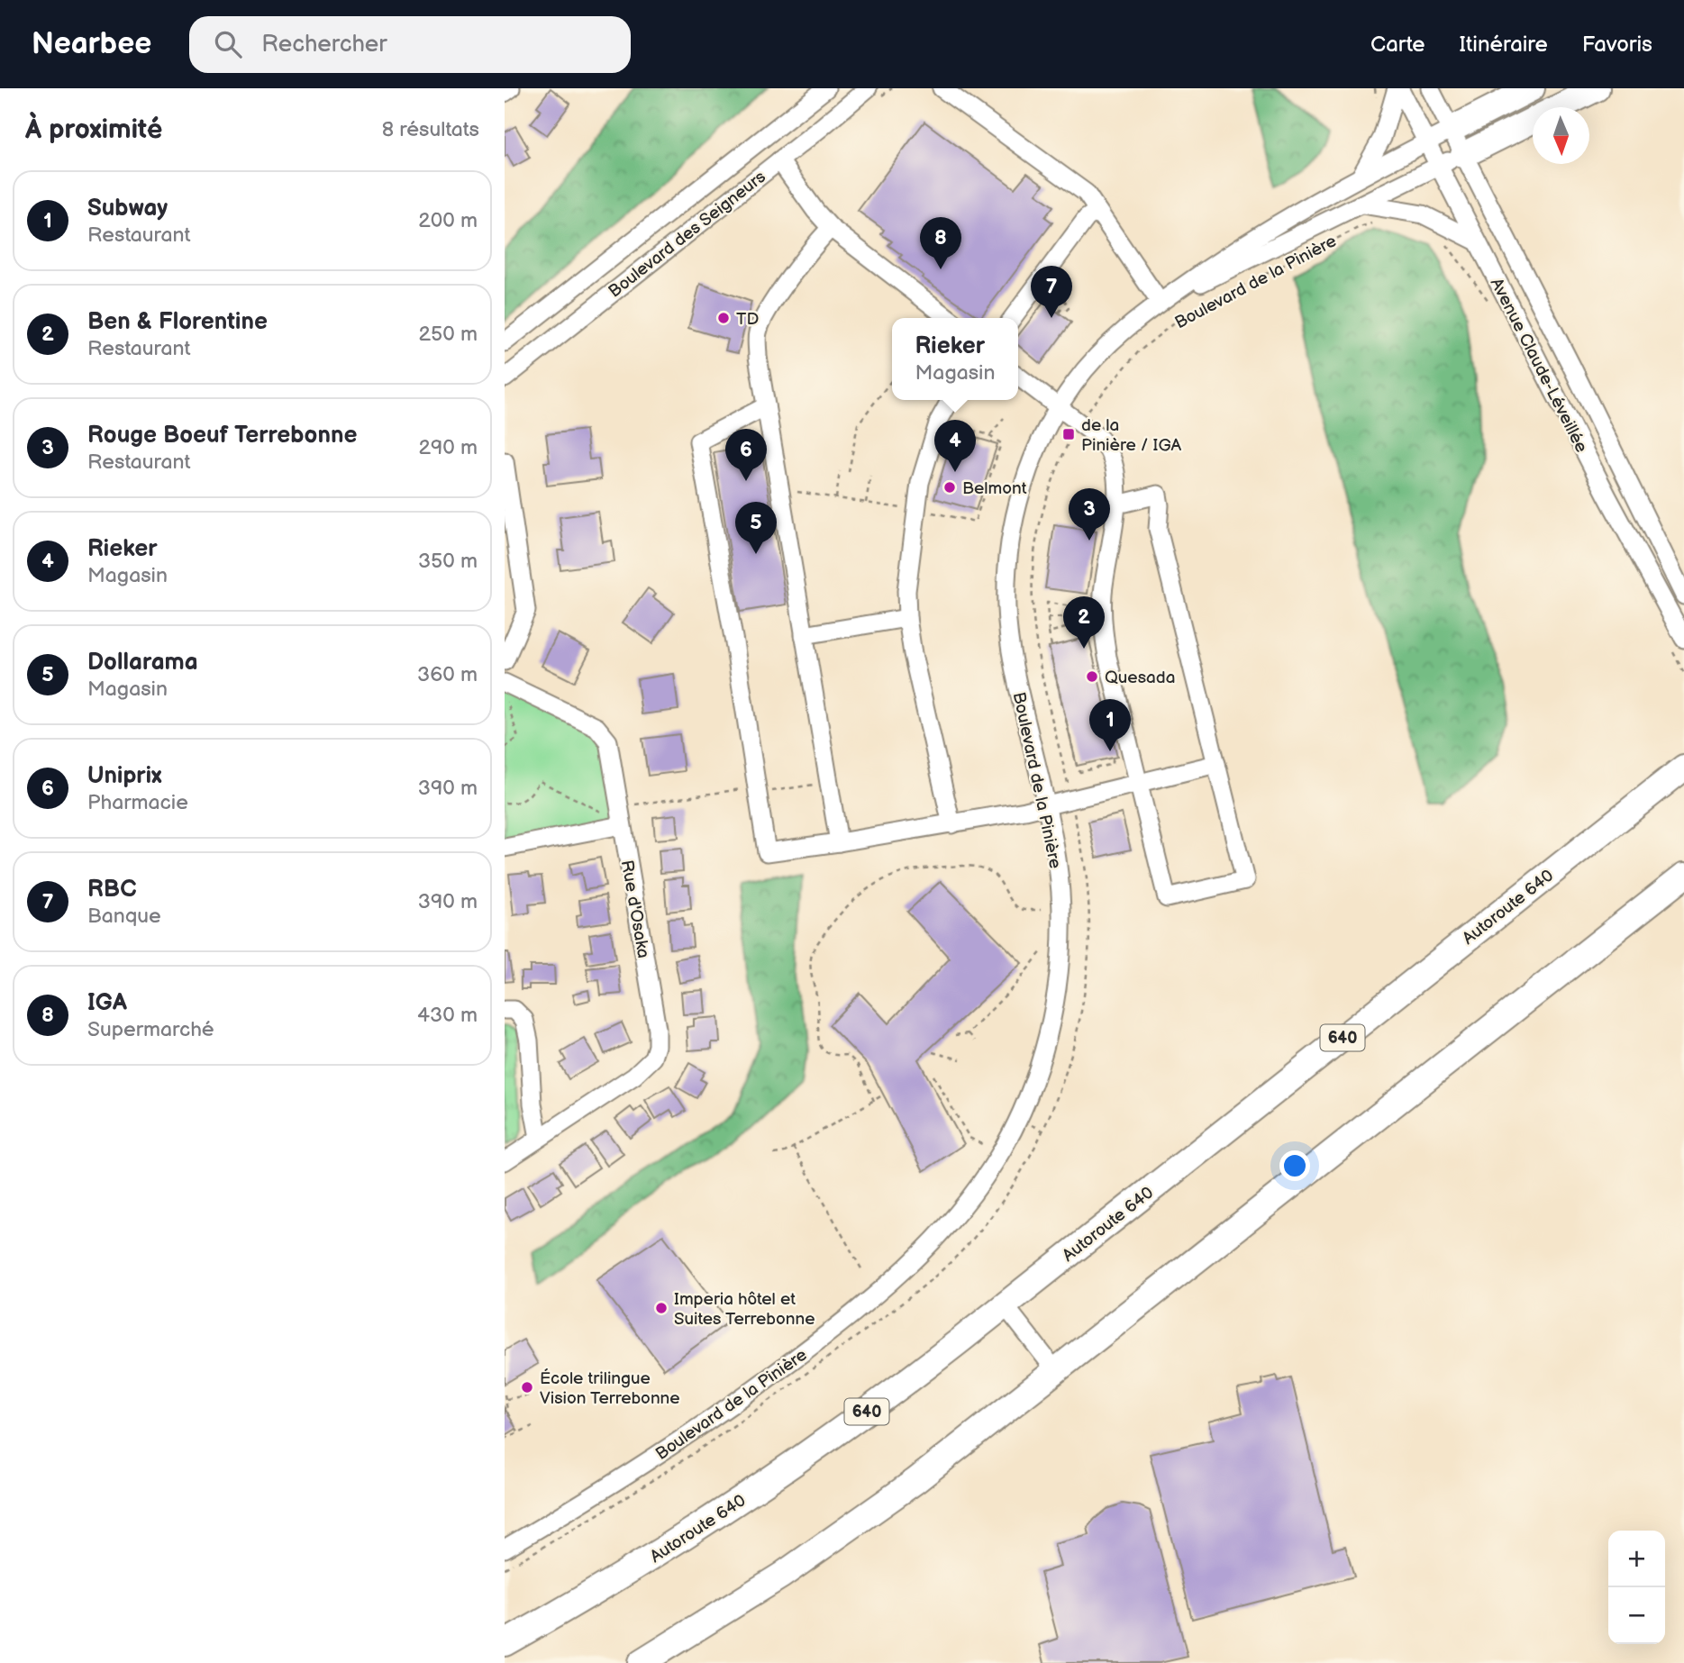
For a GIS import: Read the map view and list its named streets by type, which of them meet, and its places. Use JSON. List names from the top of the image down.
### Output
{
  "streets": {
    "highway": ["Autoroute 640", "640"],
    "street": [
      "Boulevard des Seigneurs",
      "Boulevard de la Pinière",
      "Avenue Claude-Léveillée",
      "Rue d'Osaka"
    ]
  },
  "crossings": [
    ["Boulevard de la Pinière", "Avenue Claude-Léveillée"]
  ],
  "places": {
    "other": [
      "TD",
      "Belmont",
      "Quesada",
      "Imperia hôtel et Suites Terrebonne",
      "École trilingue Vision Terrebonne"
    ],
    "transit": ["de la Pinière / IGA"]
  },
  "north": "bottom",
  "page": {
    "header": "Nearbee",
    "search": "Rechercher",
    "nav": ["Carte", "Itinéraire", "Favoris"],
    "heading": ["À proximité", "8 résultats"],
    "list": [
      {
        "mark": "1",
        "name": "Subway",
        "note": "Restaurant",
        "value": "200 m"
      },
      {
        "mark": "2",
        "name": "Ben & Florentine",
        "note": "Restaurant",
        "value": "250 m"
      },
      {
        "mark": "3",
        "name": "Rouge Boeuf Terrebonne",
        "note": "Restaurant",
        "value": "290 m"
      },
      {
        "mark": "4",
        "name": "Rieker",
        "note": "Magasin",
        "value": "350 m"
      },
      {
        "mark": "5",
        "name": "Dollarama",
        "note": "Magasin",
        "value": "360 m"
      },
      {
        "mark": "6",
        "name": "Uniprix",
        "note": "Pharmacie",
        "value": "390 m"
      },
      {
        "mark": "7",
        "name": "RBC",
        "note": "Banque",
        "value": "390 m"
      },
      {
        "mark": "8",
        "name": "IGA",
        "note": "Supermarché",
        "value": "430 m"
      }
    ],
    "pins": [
      "8",
      "7",
      "4",
      "6",
      "3",
      "5",
      "2",
      "1"
    ],
    "popup": ["Rieker", "Magasin"],
    "map_buttons": ["+", "−"]
  }
}
